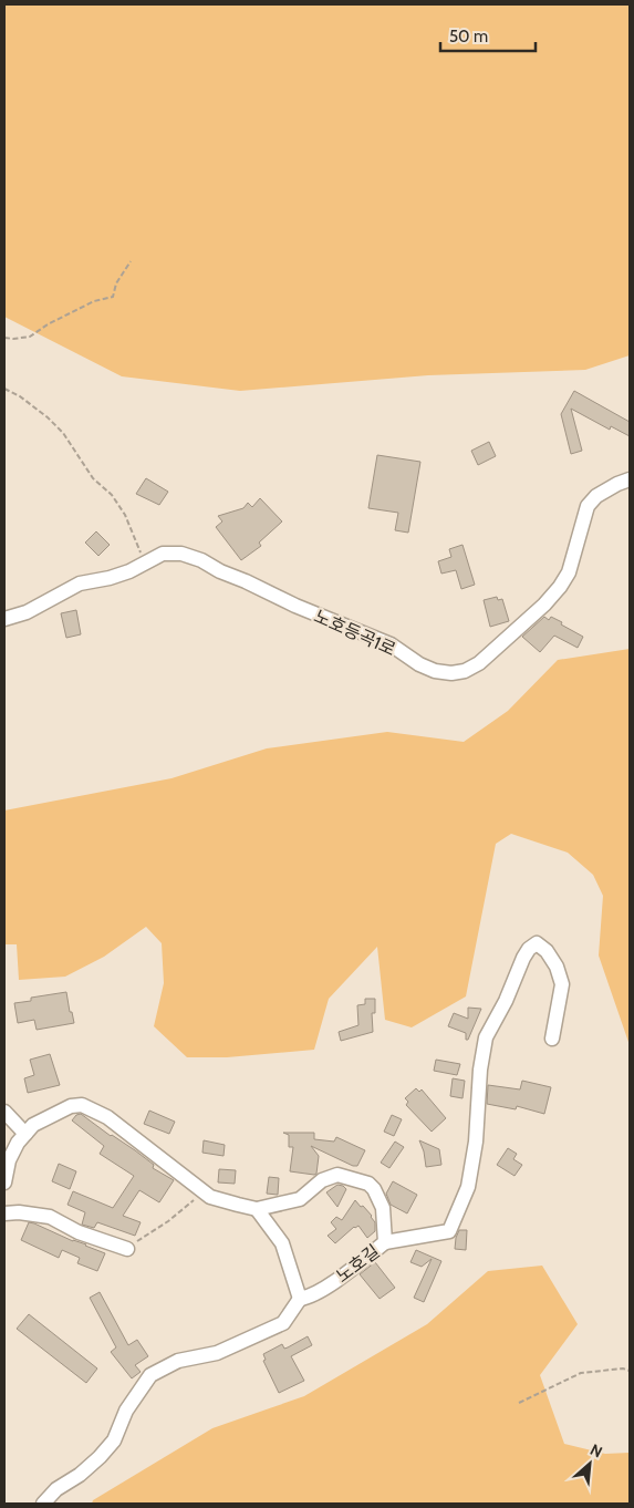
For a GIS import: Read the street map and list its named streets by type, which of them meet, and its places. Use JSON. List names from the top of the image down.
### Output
{
  "streets": {
    "street": ["노호등곡1로", "노호길"]
  },
  "scale_bar": "50 m",
  "north": "top right"
}
